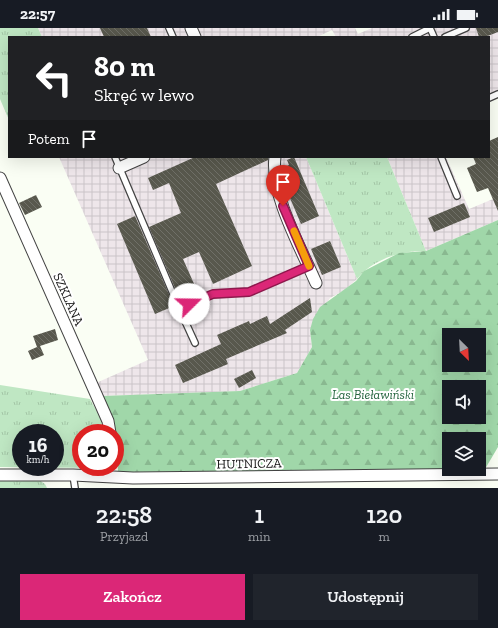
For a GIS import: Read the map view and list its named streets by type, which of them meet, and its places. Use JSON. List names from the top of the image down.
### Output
{
  "streets": {
    "street": ["SZKLANA", "HUTNICZA"]
  },
  "parks": ["Las Bieławiński"],
  "north": "bottom right",
  "page": {
    "status": "22:57",
    "turn": ["80 m", "Skręć w lewo"],
    "then": "Potem",
    "speed": "16 km/h",
    "limit": "20",
    "eta": [
      "22:58",
      "Przyjazd",
      "1",
      "min",
      "120",
      "m"
    ],
    "buttons": ["Zakończ", "Udostępnij"]
  }
}
